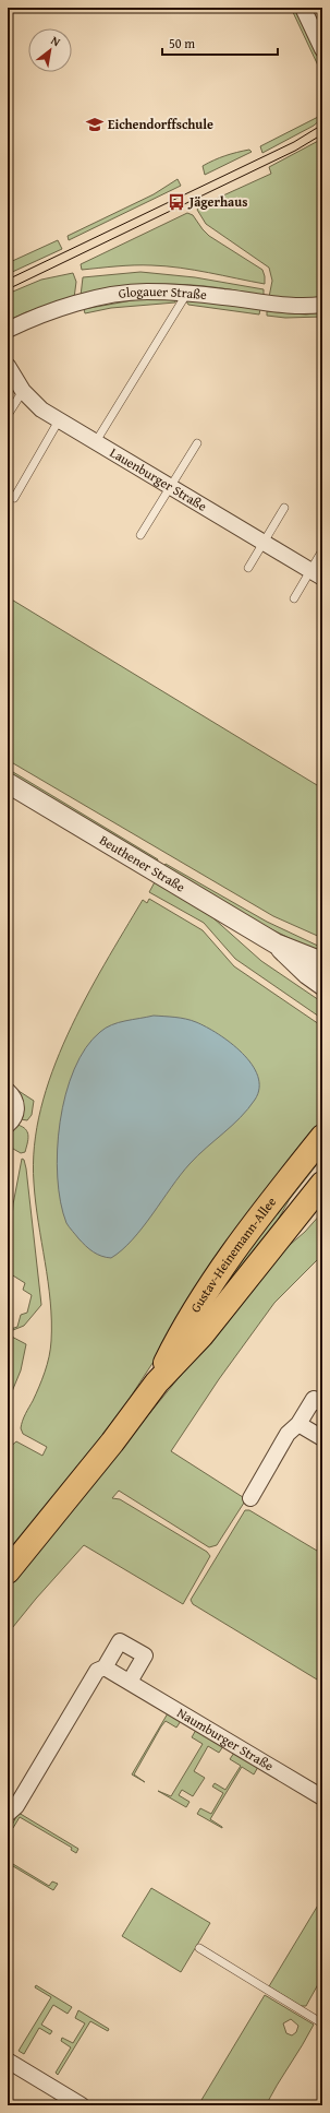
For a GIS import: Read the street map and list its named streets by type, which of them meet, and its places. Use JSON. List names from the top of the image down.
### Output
{
  "streets": {
    "main road": ["Gustav-Heinemann-Allee"],
    "street": [
      "Glogauer Straße",
      "Lauenburger Straße",
      "Beuthener Straße",
      "Naumburger Straße"
    ]
  },
  "places": {
    "school or university": ["Eichendorffschule"],
    "bus stop": ["Jägerhaus"]
  },
  "scale_bar": "50 m",
  "north": "top right"
}
